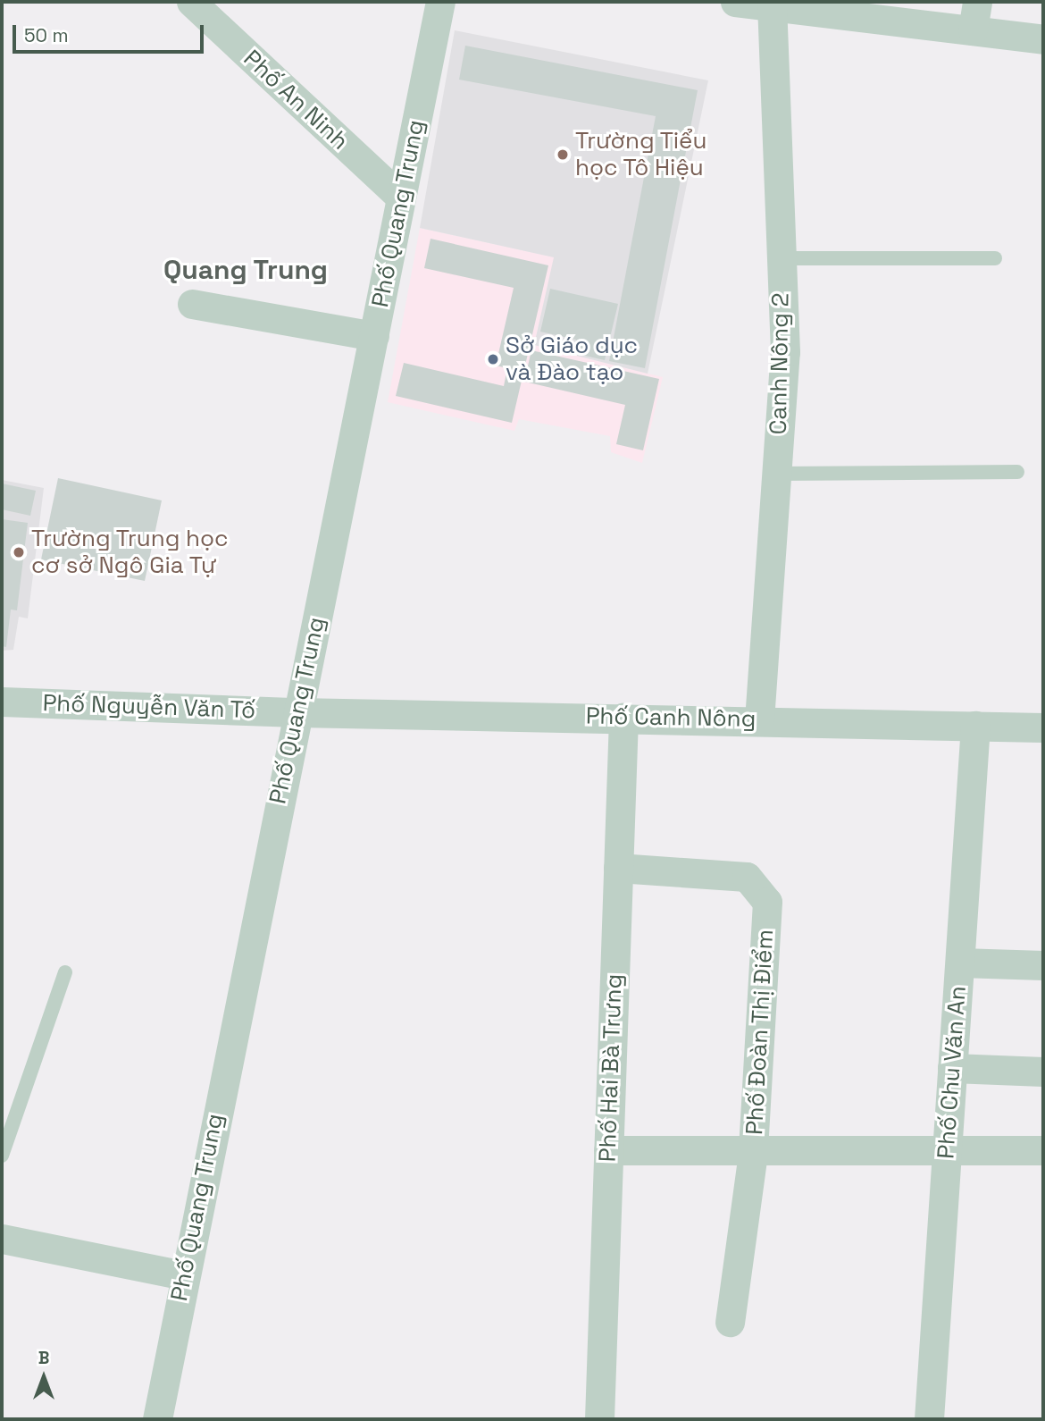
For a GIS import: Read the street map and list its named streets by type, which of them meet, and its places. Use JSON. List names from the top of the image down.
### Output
{
  "streets": {
    "street": [
      "Phố An Ninh",
      "Phố Quang Trung",
      "Canh Nông 2",
      "Phố Nguyễn Văn Tố",
      "Phố Canh Nông",
      "Phố Đoàn Thị Điểm",
      "Phố Hai Bà Trưng",
      "Phố Chu Văn An"
    ]
  },
  "crossings": [
    ["Phố An Ninh", "Phố Quang Trung"],
    ["Phố Quang Trung", "Phố Nguyễn Văn Tố"],
    ["Phố Quang Trung", "Phố Canh Nông"],
    ["Canh Nông 2", "Phố Canh Nông"],
    ["Phố Nguyễn Văn Tố", "Phố Canh Nông"],
    ["Phố Canh Nông", "Phố Hai Bà Trưng"],
    ["Phố Canh Nông", "Phố Chu Văn An"],
    ["Phố Đoàn Thị Điểm", "Phố Hai Bà Trưng"]
  ],
  "districts": ["Quang Trung"],
  "places": ["Trường Tiểu học Tô Hiệu", "Sở Giáo dục và Đào tạo", "Trường Trung học cơ sở Ngô Gia Tự"],
  "scale_bar": "50 m",
  "north": "top"
}
